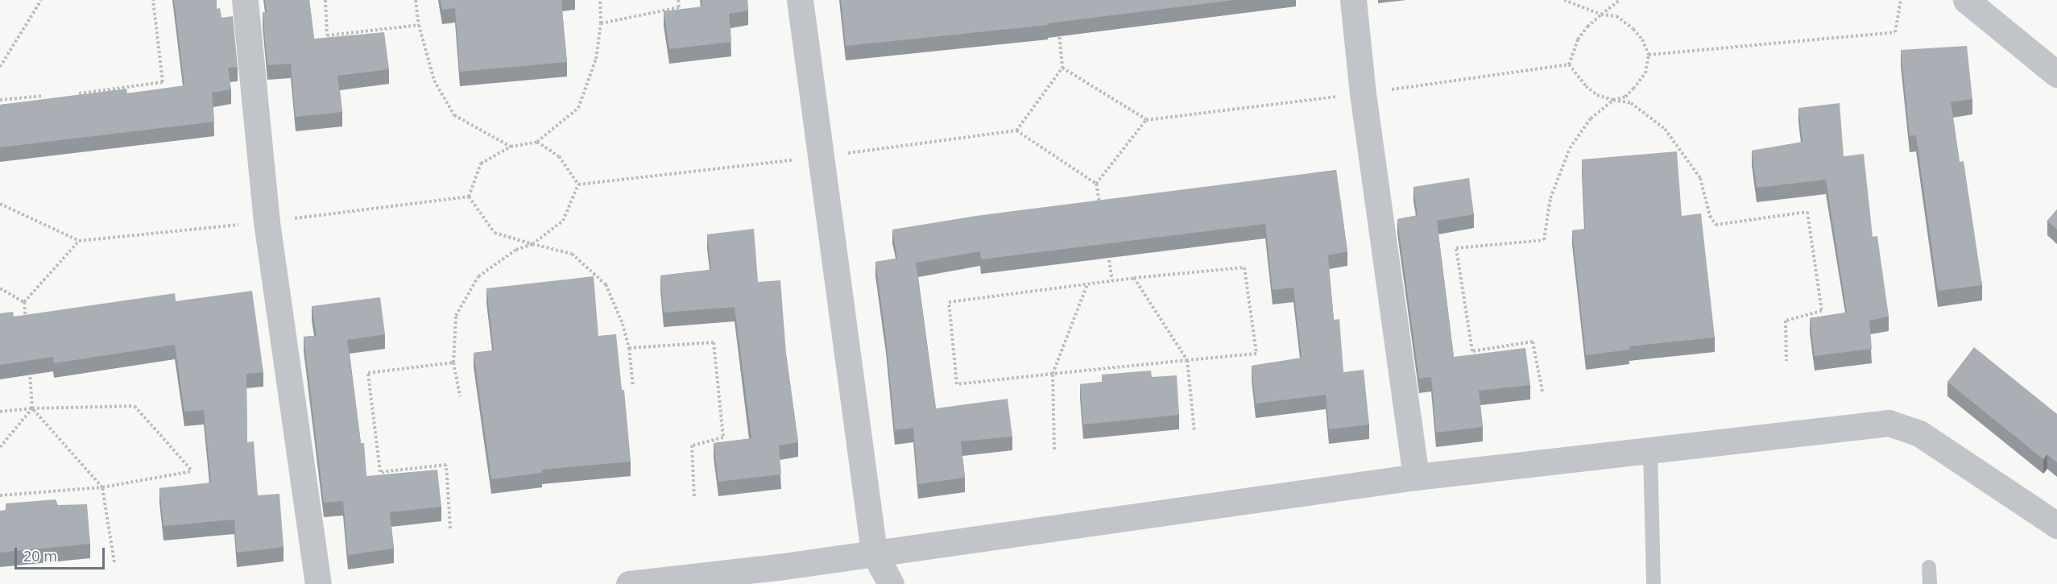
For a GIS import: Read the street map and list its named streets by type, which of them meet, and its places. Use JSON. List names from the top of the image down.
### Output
{
  "scale_bar": "20 m"
}
